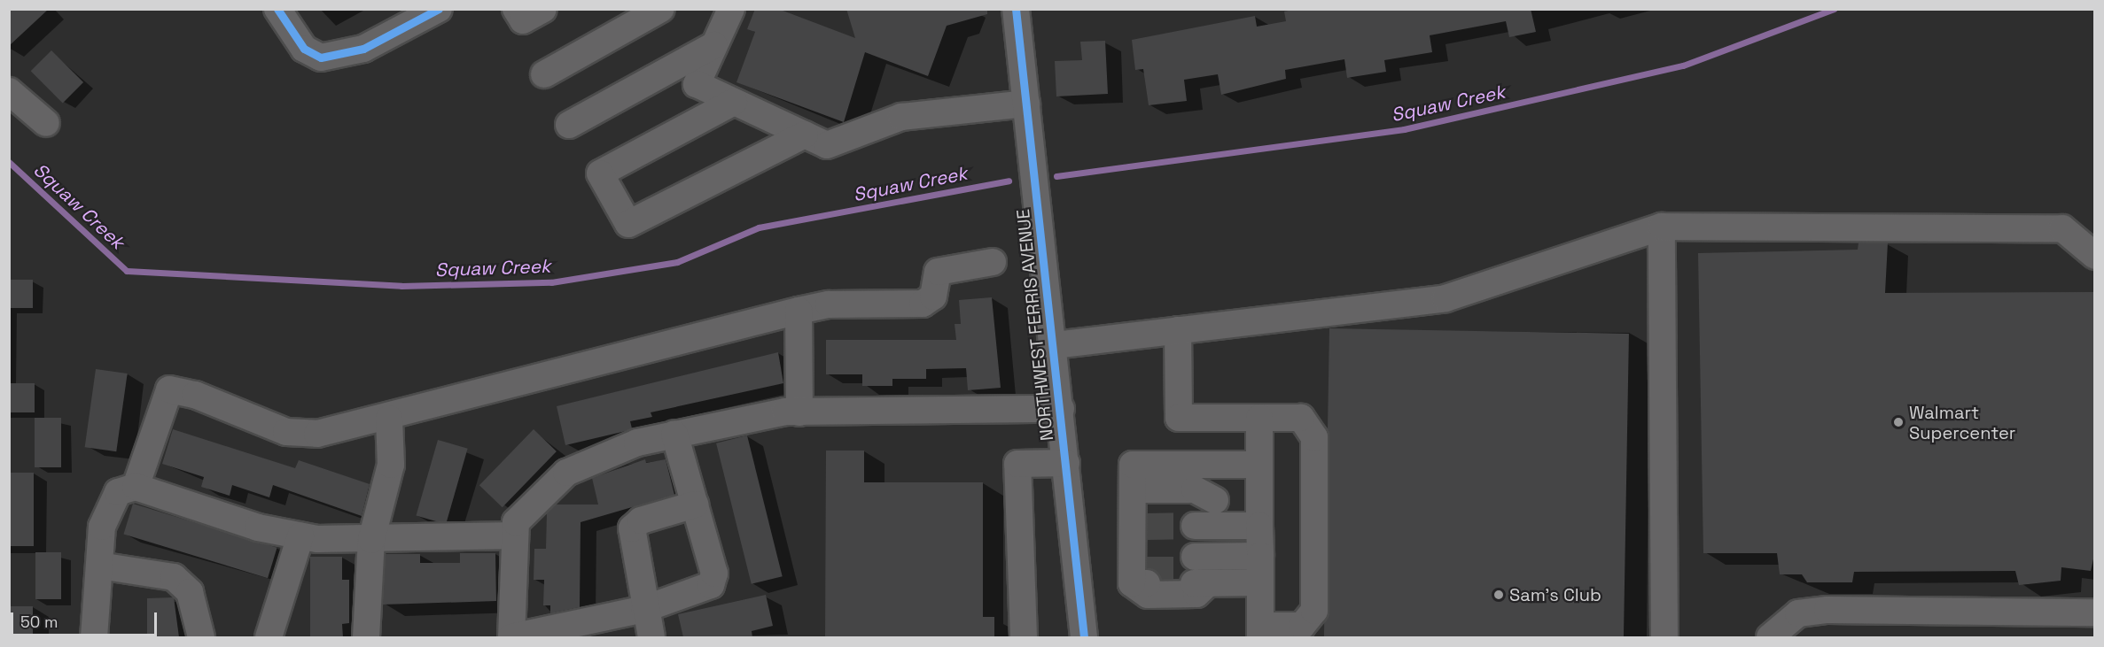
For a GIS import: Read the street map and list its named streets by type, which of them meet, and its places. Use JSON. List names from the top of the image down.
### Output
{
  "streets": {
    "street": ["NORTHWEST FERRIS AVENUE"]
  },
  "water": ["Squaw Creek"],
  "places": ["Walmart Supercenter", "Sam's Club"],
  "scale_bar": "50 m"
}
